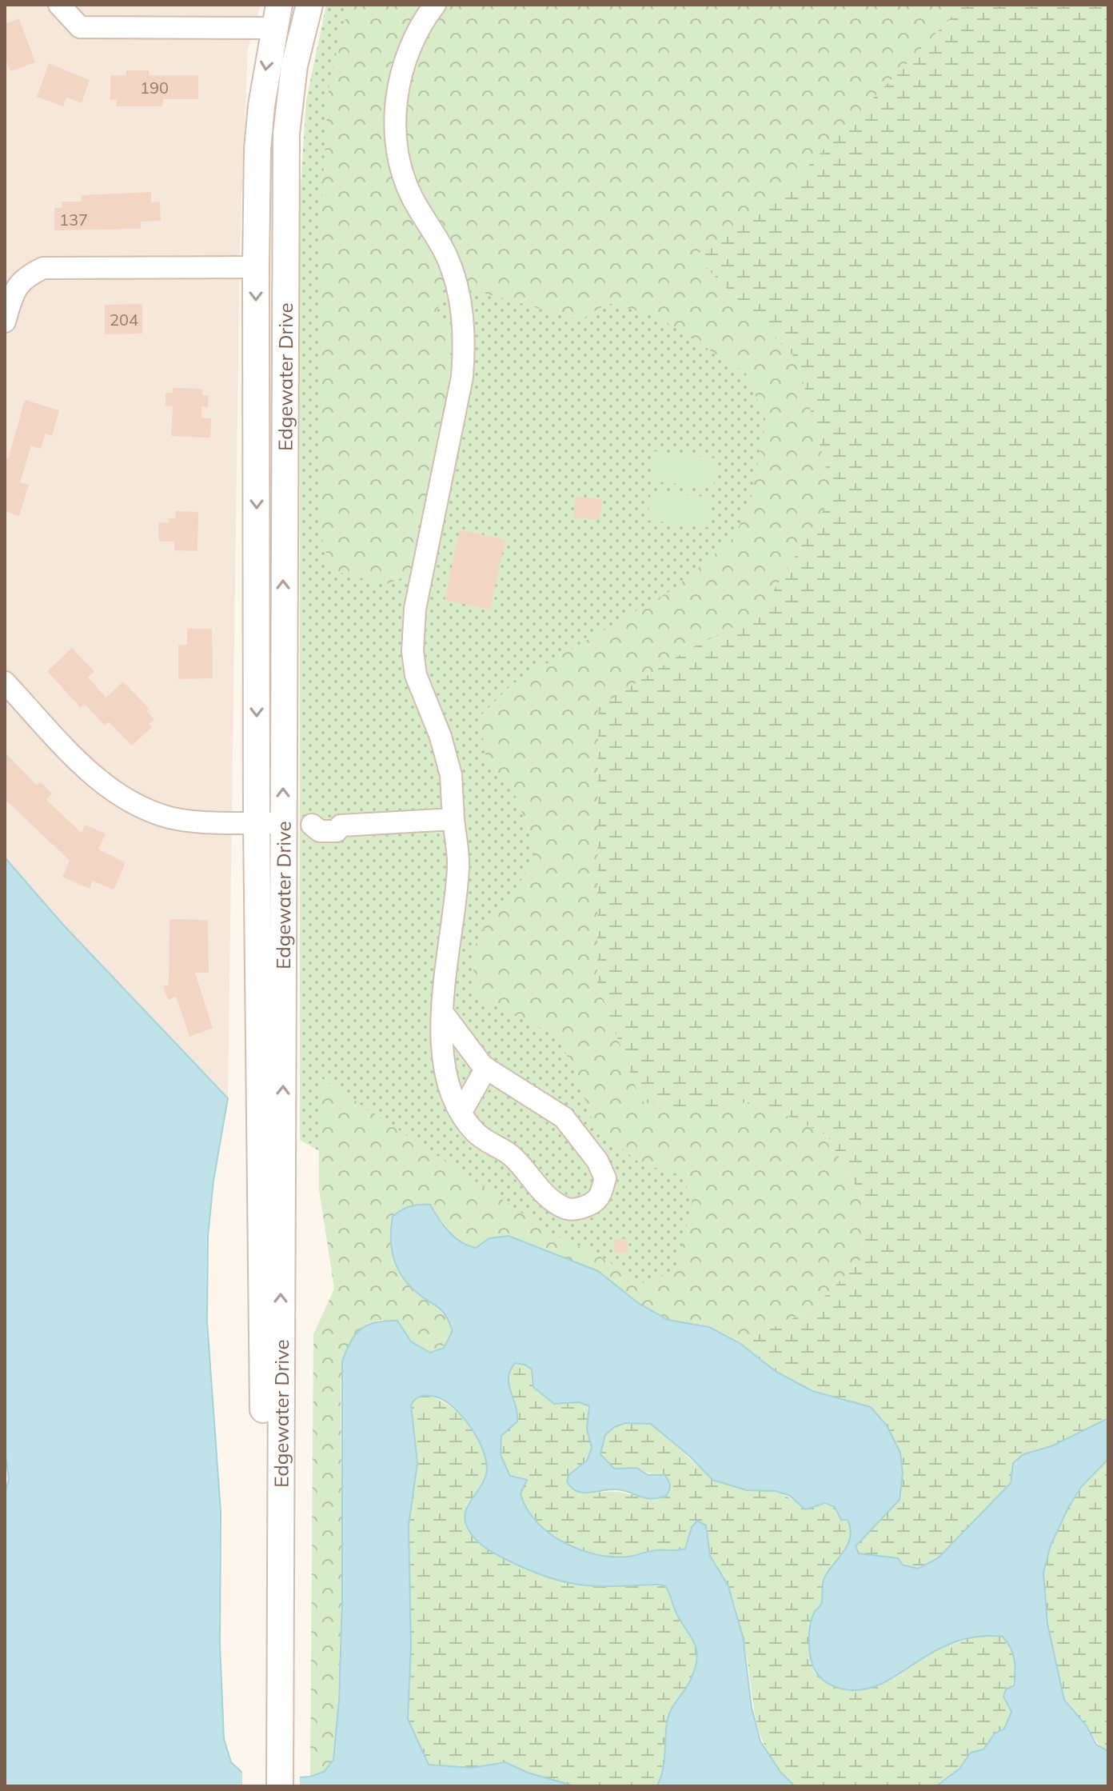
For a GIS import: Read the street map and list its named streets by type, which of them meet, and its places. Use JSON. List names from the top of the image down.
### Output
{
  "streets": {
    "street": ["Edgewater Drive"]
  },
  "house_numbers": ["190", "137", "204"]
}
